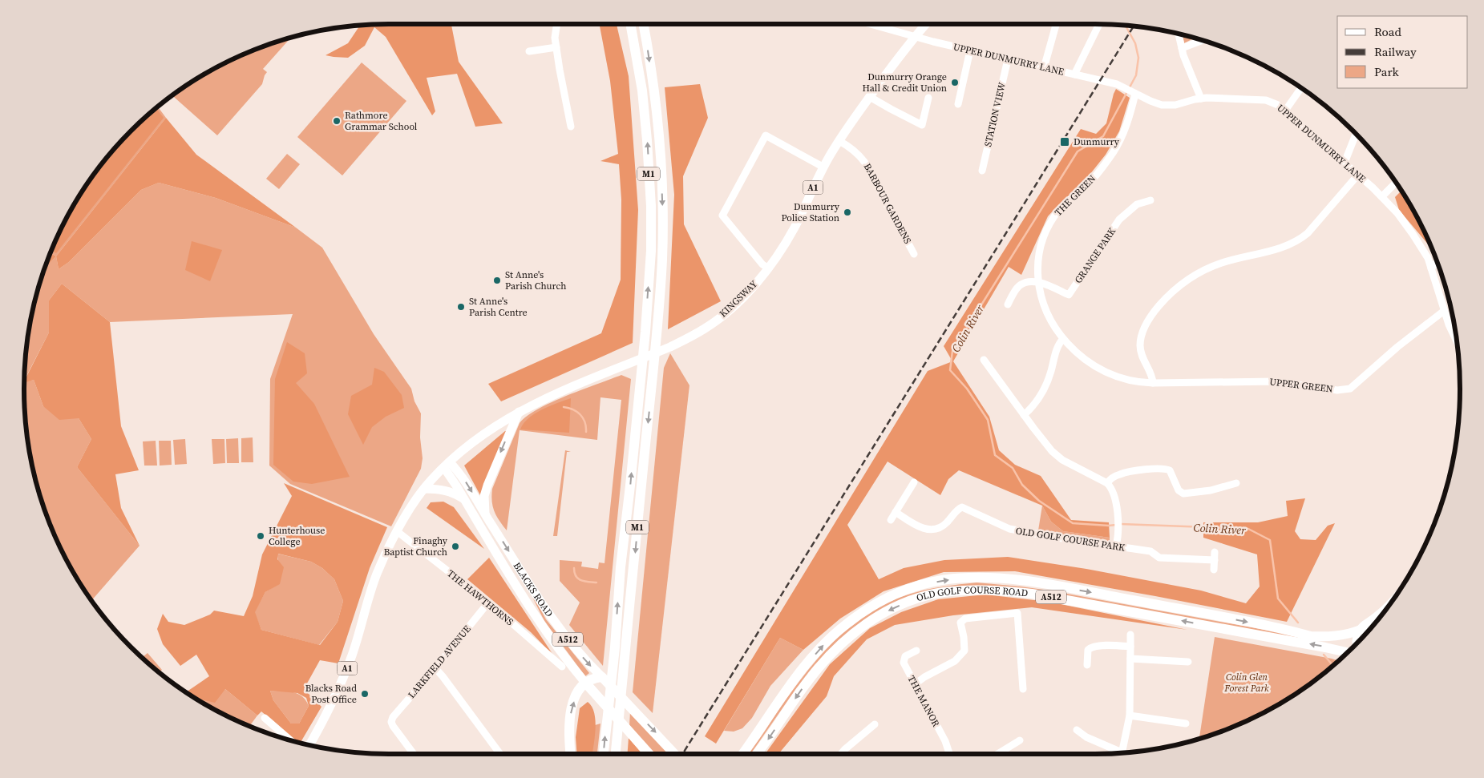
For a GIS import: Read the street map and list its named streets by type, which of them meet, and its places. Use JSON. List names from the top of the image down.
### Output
{
  "streets": {
    "highway": [
      "M1",
      "BLACKS ROAD",
      "OLD GOLF COURSE ROAD",
      "A512"
    ],
    "main road": ["A1", "KINGSWAY"],
    "street": [
      "UPPER DUNMURRY LANE",
      "STATION VIEW",
      "THE GREEN",
      "BARBOUR GARDENS",
      "GRANGE PARK",
      "UPPER GREEN",
      "OLD GOLF COURSE PARK",
      "THE HAWTHORNS",
      "LARKFIELD AVENUE",
      "THE MANOR"
    ]
  },
  "crossings": [
    ["UPPER DUNMURRY LANE", "STATION VIEW"],
    ["UPPER DUNMURRY LANE", "THE GREEN"],
    ["UPPER DUNMURRY LANE", "KINGSWAY"],
    ["UPPER DUNMURRY LANE", "UPPER GREEN"],
    ["A1", "KINGSWAY"],
    ["A1", "BLACKS ROAD"],
    ["A1", "THE HAWTHORNS"],
    ["THE GREEN", "GRANGE PARK"],
    ["THE GREEN", "UPPER GREEN"],
    ["BARBOUR GARDENS", "KINGSWAY"],
    ["KINGSWAY", "BLACKS ROAD"],
    ["OLD GOLF COURSE ROAD", "A512"],
    ["THE HAWTHORNS", "LARKFIELD AVENUE"]
  ],
  "water": ["Colin River"],
  "parks": ["Colin Glen Forest Park"],
  "places": {
    "other": [
      "Dunmurry Orange Hall & Credit Union",
      "Rathmore Grammar School",
      "Dunmurry Police Station",
      "St Anne's Parish Church",
      "St Anne's Parish Centre",
      "Hunterhouse College",
      "Finaghy Baptist Church",
      "Blacks Road Post Office"
    ],
    "transit": ["Dunmurry"]
  },
  "legend": ["Road", "Railway", "Park"]
}
